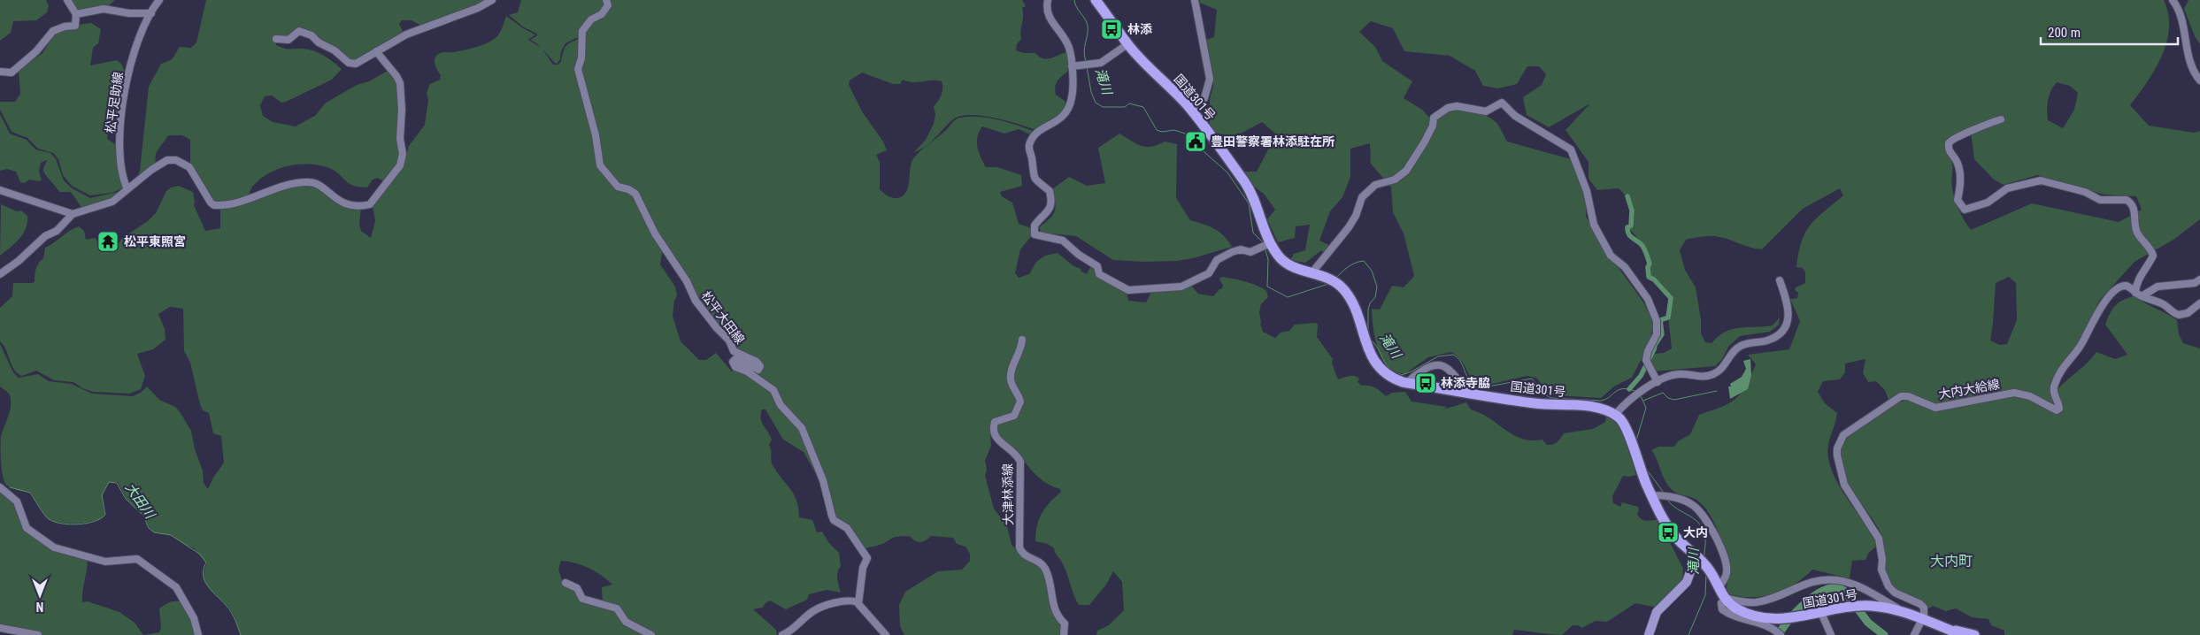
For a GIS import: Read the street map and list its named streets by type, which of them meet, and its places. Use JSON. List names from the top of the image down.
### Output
{
  "streets": {
    "highway": ["国道301号"],
    "street": [
      "松平足助線",
      "松平大田線",
      "大内大給線",
      "大津林添線"
    ]
  },
  "crossings": [
    ["国道301号", "大内大給線"]
  ],
  "districts": ["大内町"],
  "water": ["滝川", "大田川"],
  "places": {
    "bus stop": ["林添", "林添寺脇", "大内"],
    "public building": ["豊田警察署林添駐在所"],
    "temple": ["松平東照宮"]
  },
  "scale_bar": "200 m",
  "north": "bottom"
}
